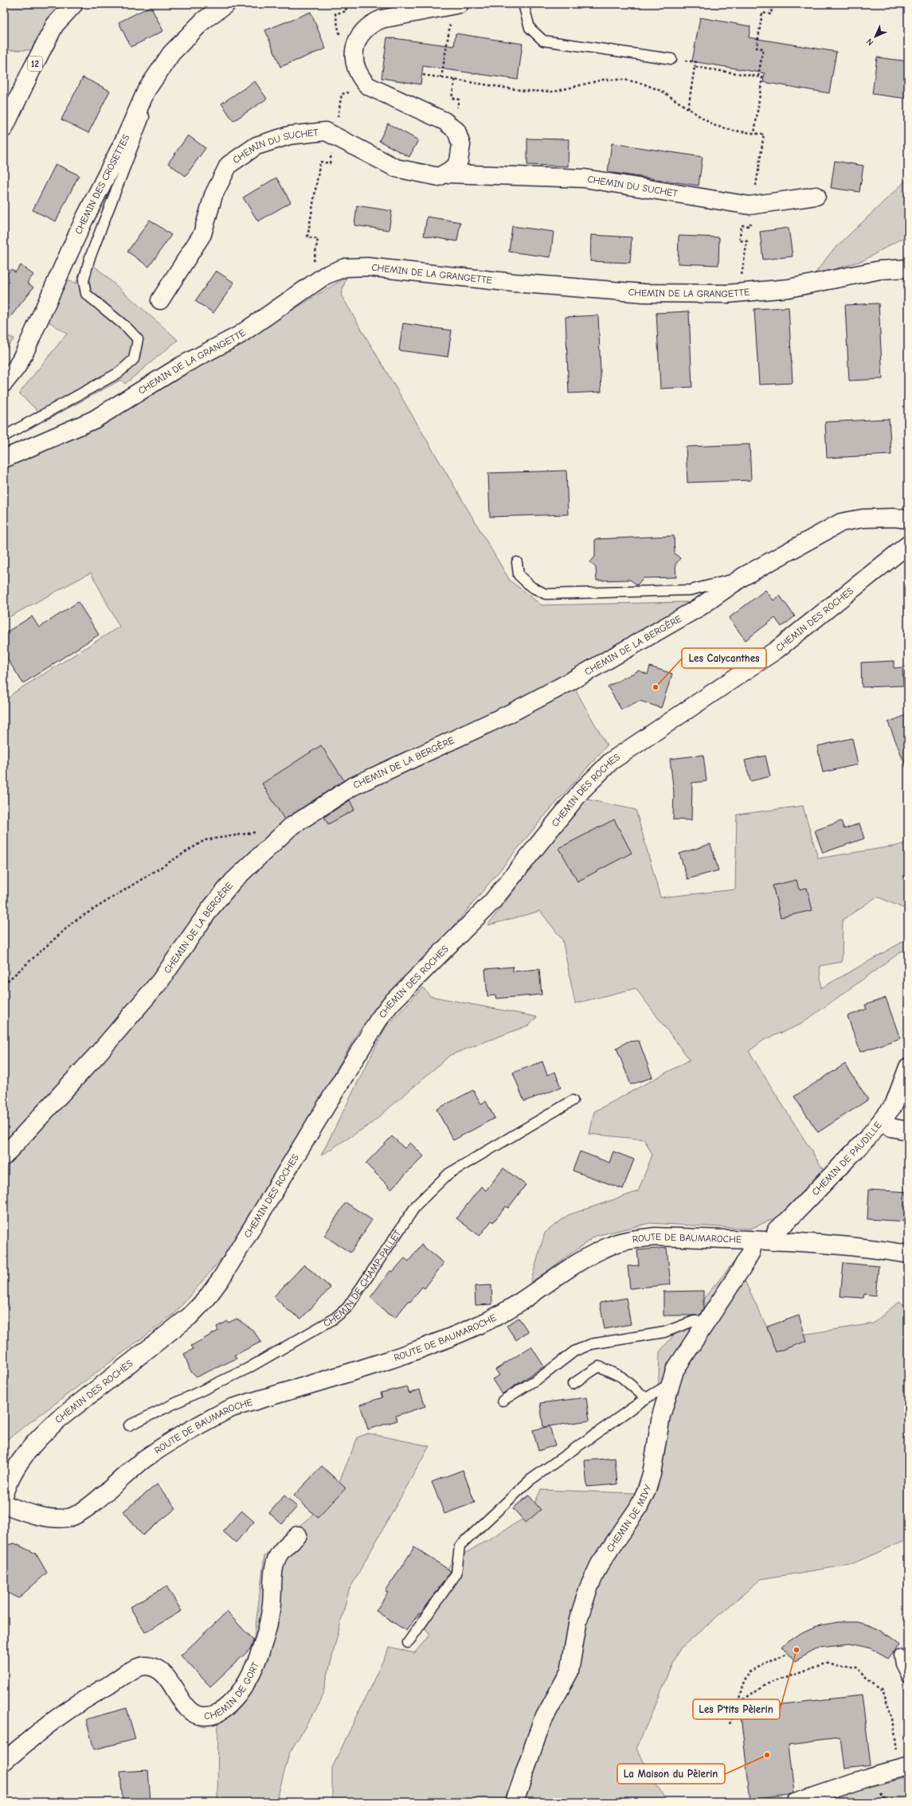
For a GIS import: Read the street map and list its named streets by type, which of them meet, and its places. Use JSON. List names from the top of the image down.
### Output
{
  "streets": {
    "street": [
      "12",
      "CHEMIN DU SUCHET",
      "CHEMIN DES CROSETTES",
      "CHEMIN DE LA GRANGETTE",
      "CHEMIN DES ROCHES",
      "CHEMIN DE LA BERGÈRE",
      "CHEMIN DE PAUDILLE",
      "ROUTE DE BAUMAROCHE",
      "CHEMIN DE MIVY",
      "CHEMIN DE GORT"
    ],
    "lane": ["CHEMIN DE CHAMP-PALLET"]
  },
  "crossings": [
    ["CHEMIN DE PAUDILLE", "ROUTE DE BAUMAROCHE"],
    ["ROUTE DE BAUMAROCHE", "CHEMIN DE MIVY"]
  ],
  "places": ["Les Calycanthes", "Les P'tits Pèlerin", "La Maison du Pèlerin"],
  "north": "bottom left"
}
